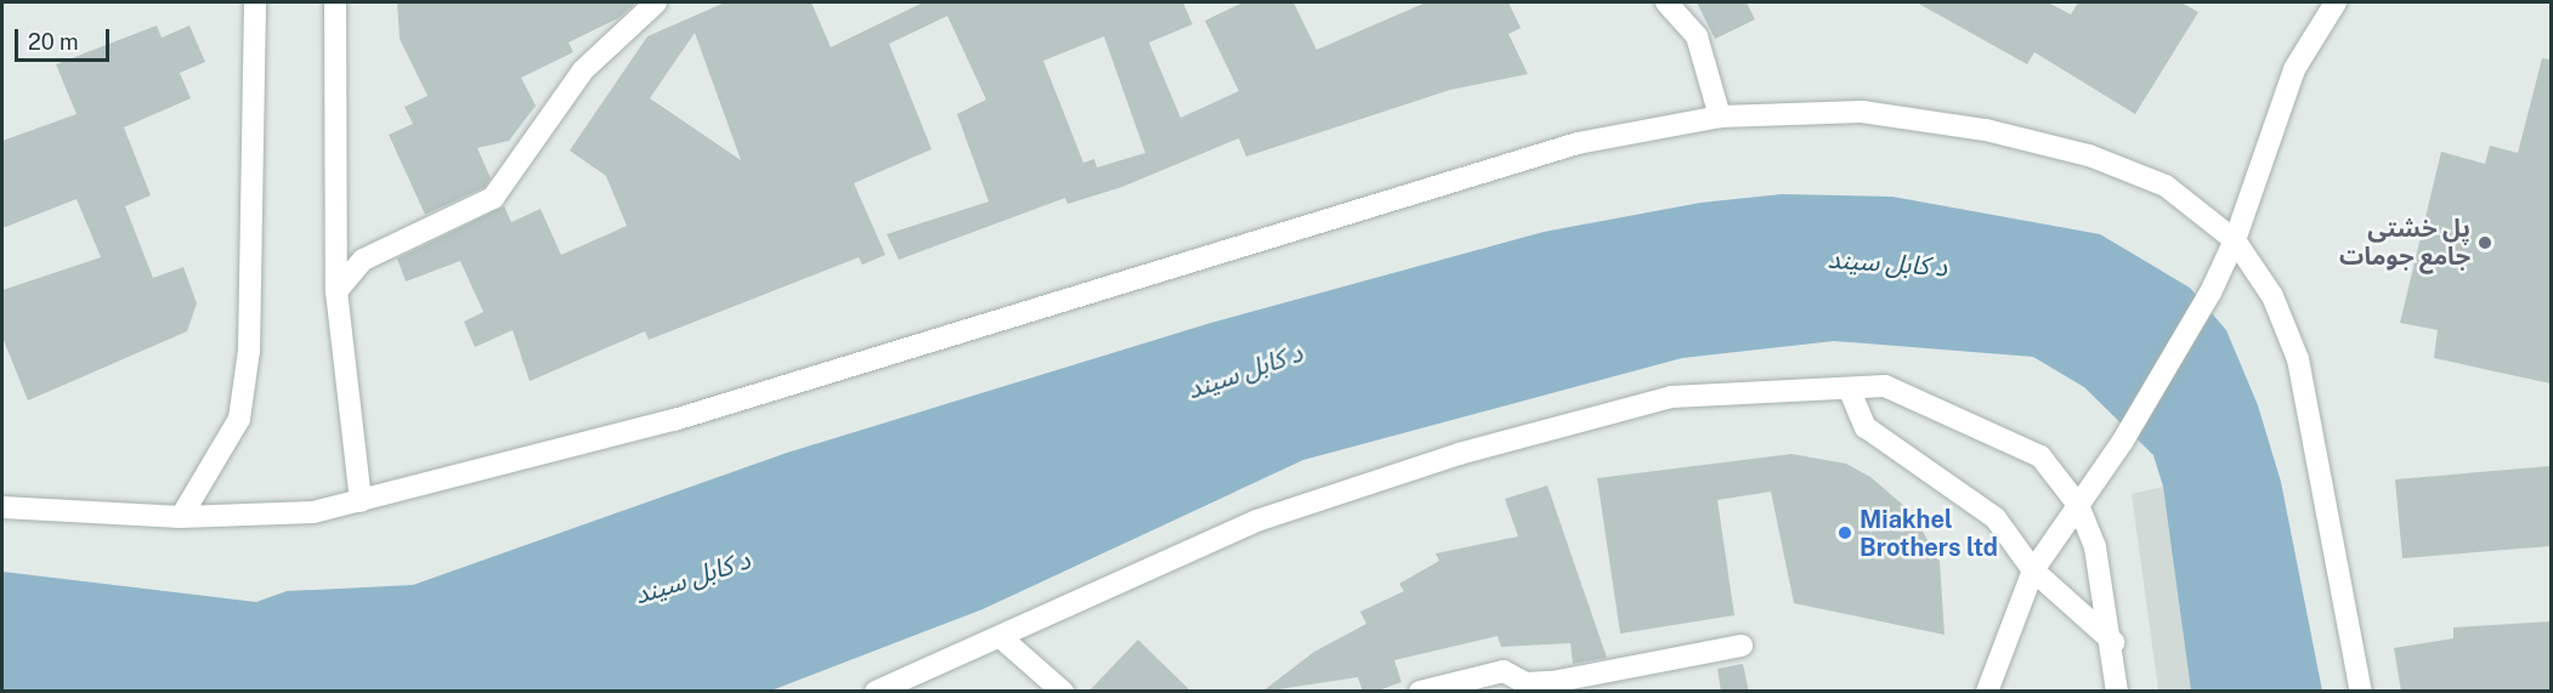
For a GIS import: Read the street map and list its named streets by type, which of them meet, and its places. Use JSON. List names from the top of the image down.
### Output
{
  "water": ["د کابل سيند"],
  "places": ["پل خشتی جامع جومات", "Miakhel Brothers ltd"],
  "scale_bar": "20 m"
}
